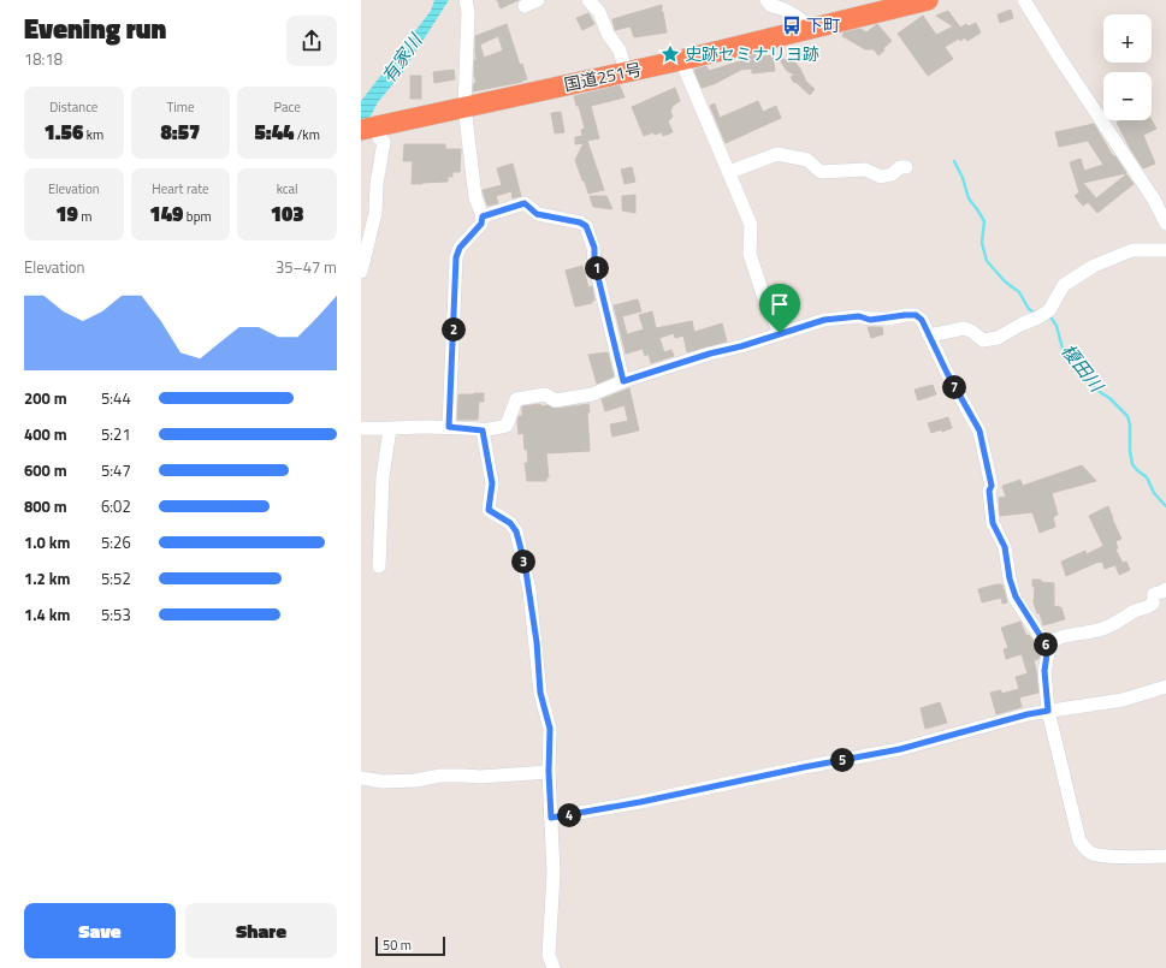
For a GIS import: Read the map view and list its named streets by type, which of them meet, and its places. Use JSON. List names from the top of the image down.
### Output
{
  "streets": {
    "highway": ["国道251号"]
  },
  "water": ["有家川", "榎田川"],
  "places": {
    "bus stop": ["下町"],
    "place": ["史跡セミナリヨ跡"]
  },
  "scale_bar": "50 m",
  "page": {
    "heading": ["Evening run", "18:18"],
    "map_buttons": ["+", "−"],
    "stats": [
      ["Distance", "1.56 km"],
      ["Time", "8:57"],
      ["Pace", "5:44 /km"],
      ["Elevation", "19 m"],
      ["Heart rate", "149 bpm"],
      ["kcal", "103"]
    ],
    "chart": ["Elevation", "35–47 m"],
    "pins": [
      "1",
      "2",
      "7",
      "3",
      "6",
      "5",
      "4"
    ],
    "list": [
      {
        "name": "200 m",
        "note": "5:44"
      },
      {
        "name": "400 m",
        "note": "5:21"
      },
      {
        "name": "600 m",
        "note": "5:47"
      },
      {
        "name": "800 m",
        "note": "6:02"
      },
      {
        "name": "1.0 km",
        "note": "5:26"
      },
      {
        "name": "1.2 km",
        "note": "5:52"
      },
      {
        "name": "1.4 km",
        "note": "5:53"
      }
    ],
    "buttons": ["Save", "Share"],
    "scale": "50 m"
  }
}
